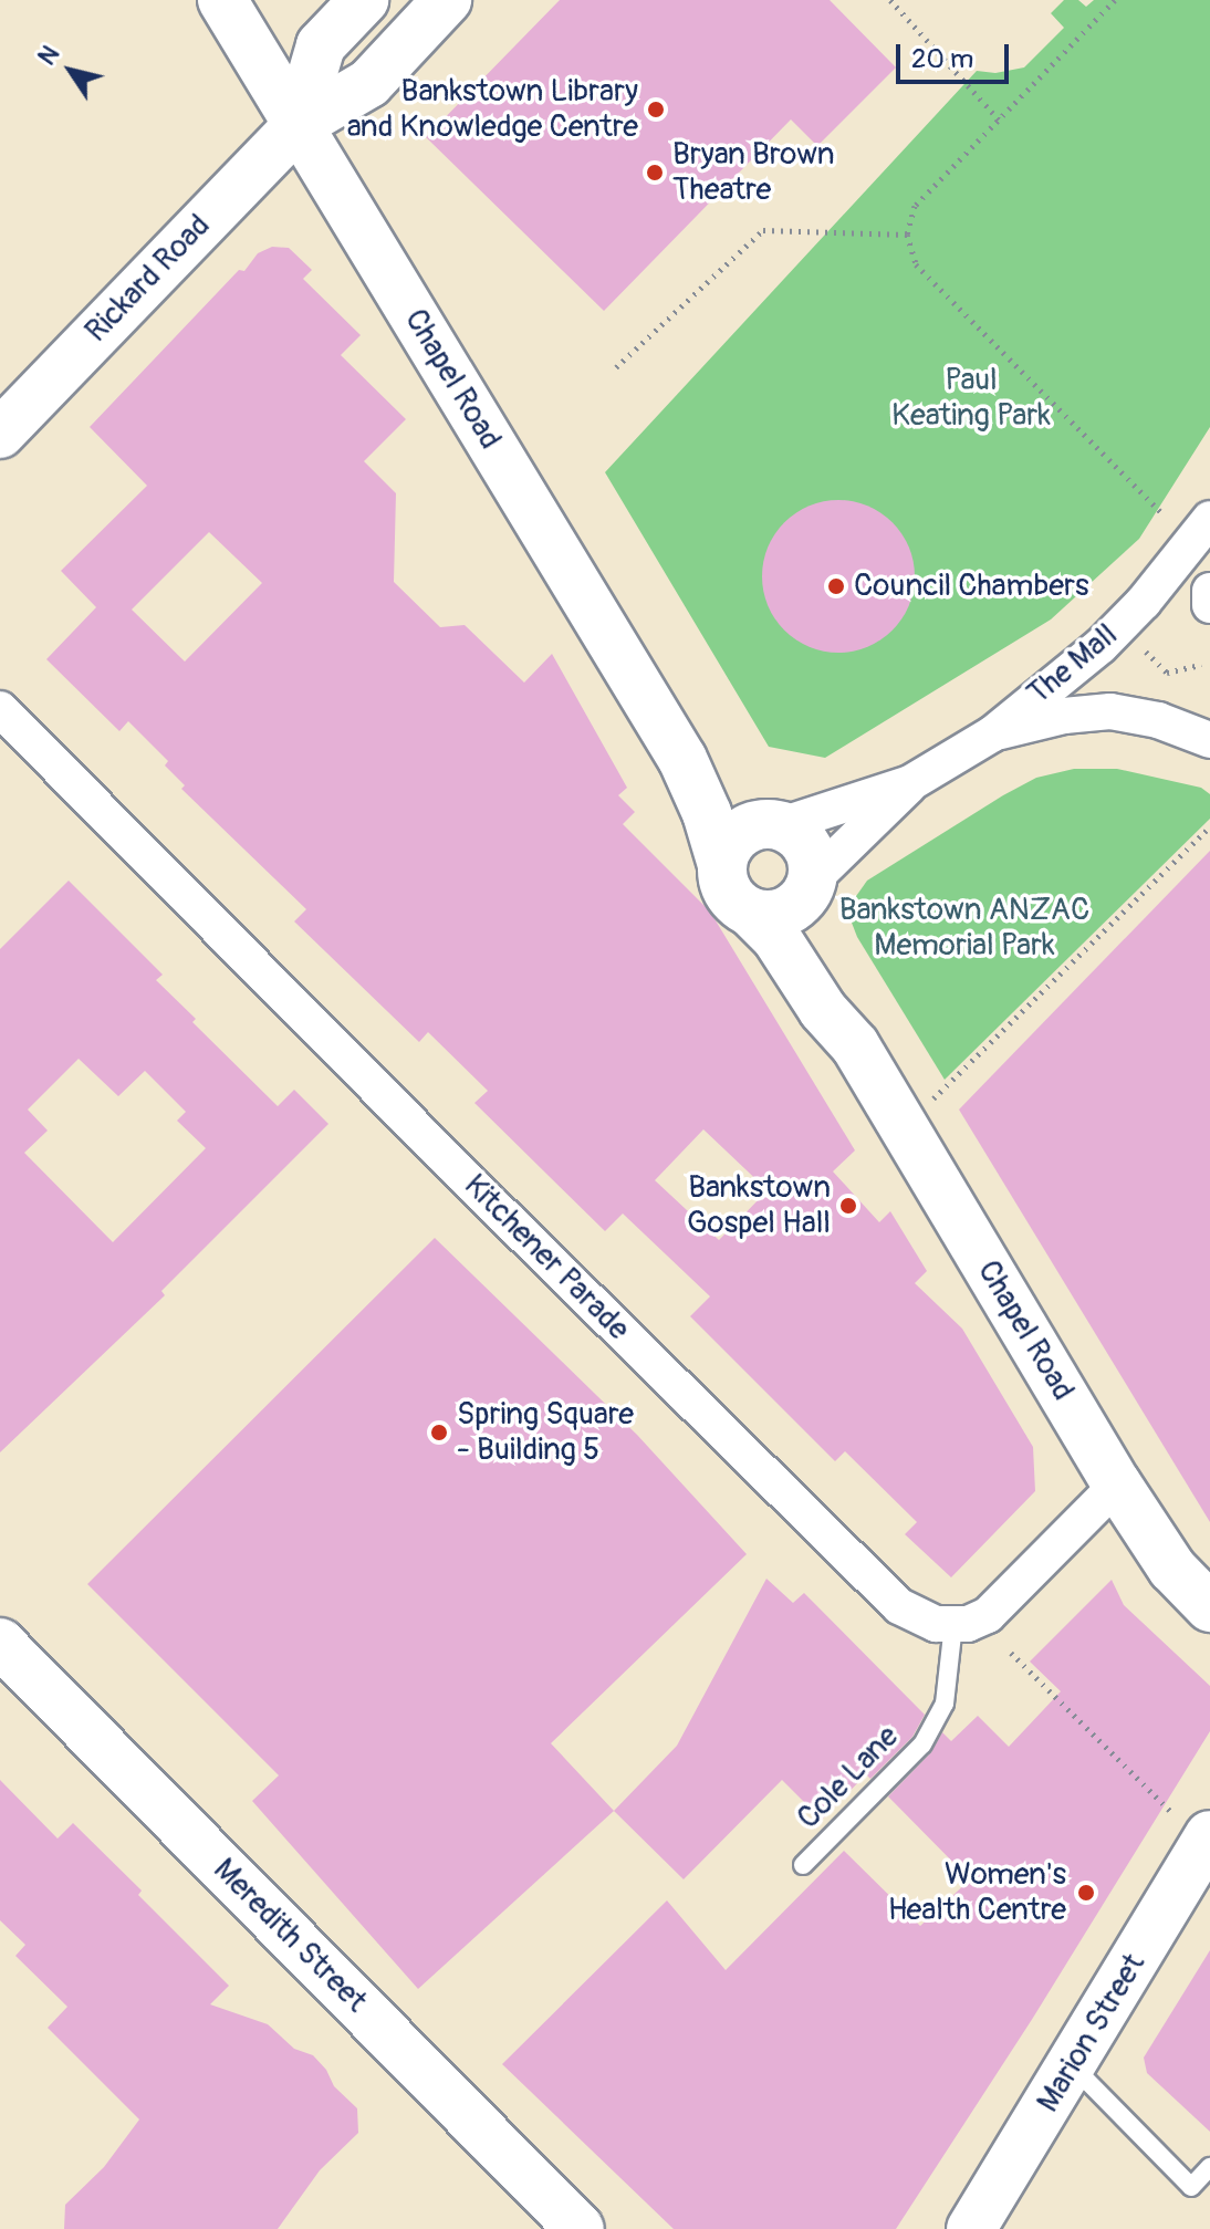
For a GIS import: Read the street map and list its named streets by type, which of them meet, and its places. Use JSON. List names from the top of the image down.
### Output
{
  "streets": {
    "street": [
      "Rickard Road",
      "Chapel Road",
      "The Mall",
      "Kitchener Parade",
      "Meredith Street",
      "Marion Street"
    ],
    "lane": ["Cole Lane"]
  },
  "crossings": [
    ["Rickard Road", "Chapel Road"],
    ["Chapel Road", "The Mall"],
    ["Kitchener Parade", "Cole Lane"]
  ],
  "parks": ["Paul Keating Park", "Bankstown ANZAC Memorial Park"],
  "places": [
    "Bankstown Library and Knowledge Centre",
    "Bryan Brown Theatre",
    "Council Chambers",
    "Bankstown Gospel Hall",
    "Spring Square - Building 5",
    "Women's Health Centre"
  ],
  "scale_bar": "20 m",
  "north": "top left"
}
